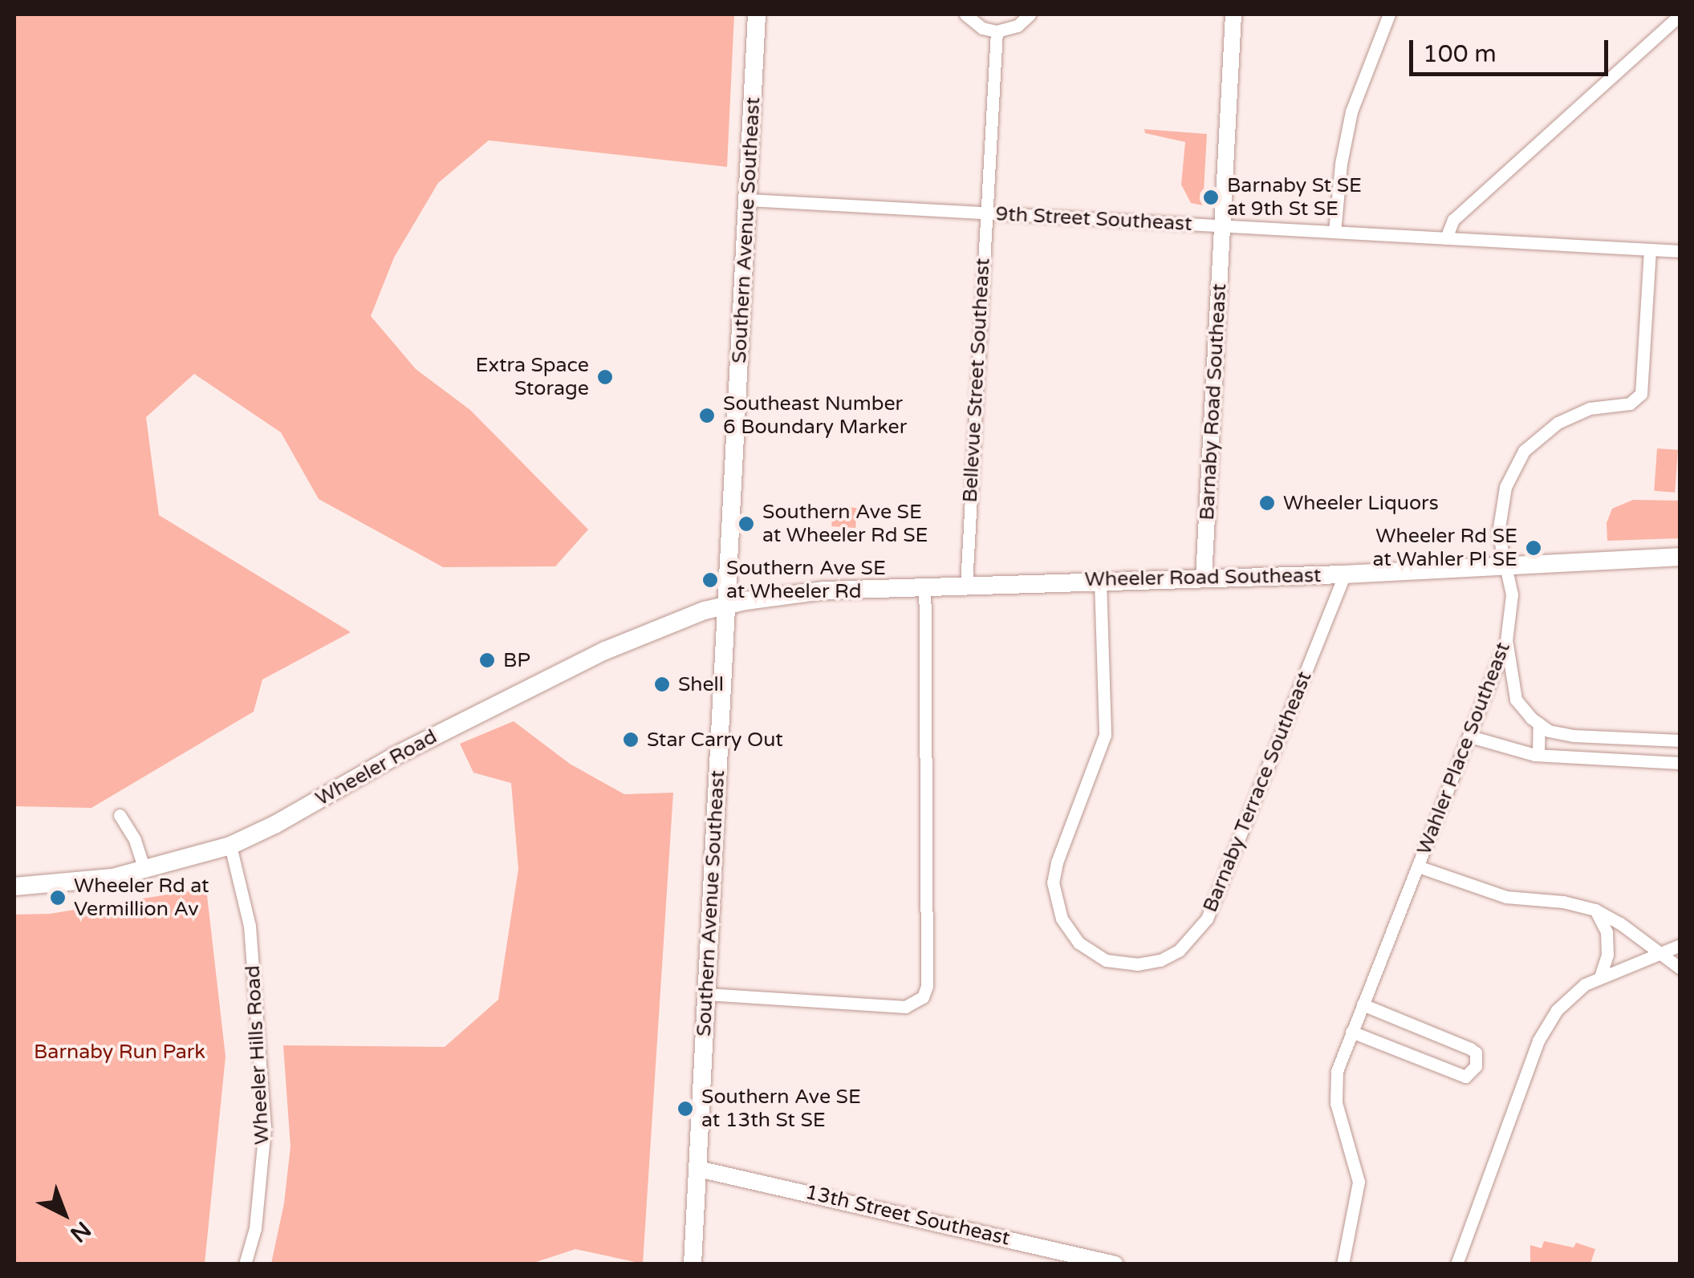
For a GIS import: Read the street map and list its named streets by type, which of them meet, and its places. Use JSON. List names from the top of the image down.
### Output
{
  "streets": {
    "main road": ["Southern Avenue Southeast", "Wheeler Road Southeast", "Wheeler Road"],
    "street": [
      "9th Street Southeast",
      "Bellevue Street Southeast",
      "Barnaby Road Southeast",
      "Wahler Place Southeast",
      "Barnaby Terrace Southeast",
      "Wheeler Hills Road",
      "13th Street Southeast"
    ]
  },
  "crossings": [
    ["9th Street Southeast", "Southern Avenue Southeast"],
    ["9th Street Southeast", "Bellevue Street Southeast"],
    ["9th Street Southeast", "Barnaby Road Southeast"],
    ["9th Street Southeast", "Wahler Place Southeast"],
    ["Southern Avenue Southeast", "Wheeler Road Southeast"],
    ["Southern Avenue Southeast", "Wheeler Road"],
    ["Southern Avenue Southeast", "13th Street Southeast"],
    ["Bellevue Street Southeast", "Wheeler Road Southeast"],
    ["Barnaby Road Southeast", "Wheeler Road Southeast"],
    ["Wheeler Road Southeast", "Wahler Place Southeast"],
    ["Wheeler Road Southeast", "Wheeler Road"],
    ["Wheeler Road Southeast", "Barnaby Terrace Southeast"],
    ["Wheeler Road", "Wheeler Hills Road"]
  ],
  "parks": ["Barnaby Run Park"],
  "places": [
    "Barnaby St SE at 9th St SE",
    "Extra Space Storage",
    "Southeast Number 6 Boundary Marker",
    "Wheeler Liquors",
    "Southern Ave SE at Wheeler Rd SE",
    "Wheeler Rd SE at Wahler Pl SE",
    "Southern Ave SE at Wheeler Rd",
    "BP",
    "Shell",
    "Star Carry Out",
    "Wheeler Rd at Vermillion Av",
    "Southern Ave SE at 13th St SE"
  ],
  "scale_bar": "100 m",
  "north": "bottom right"
}
